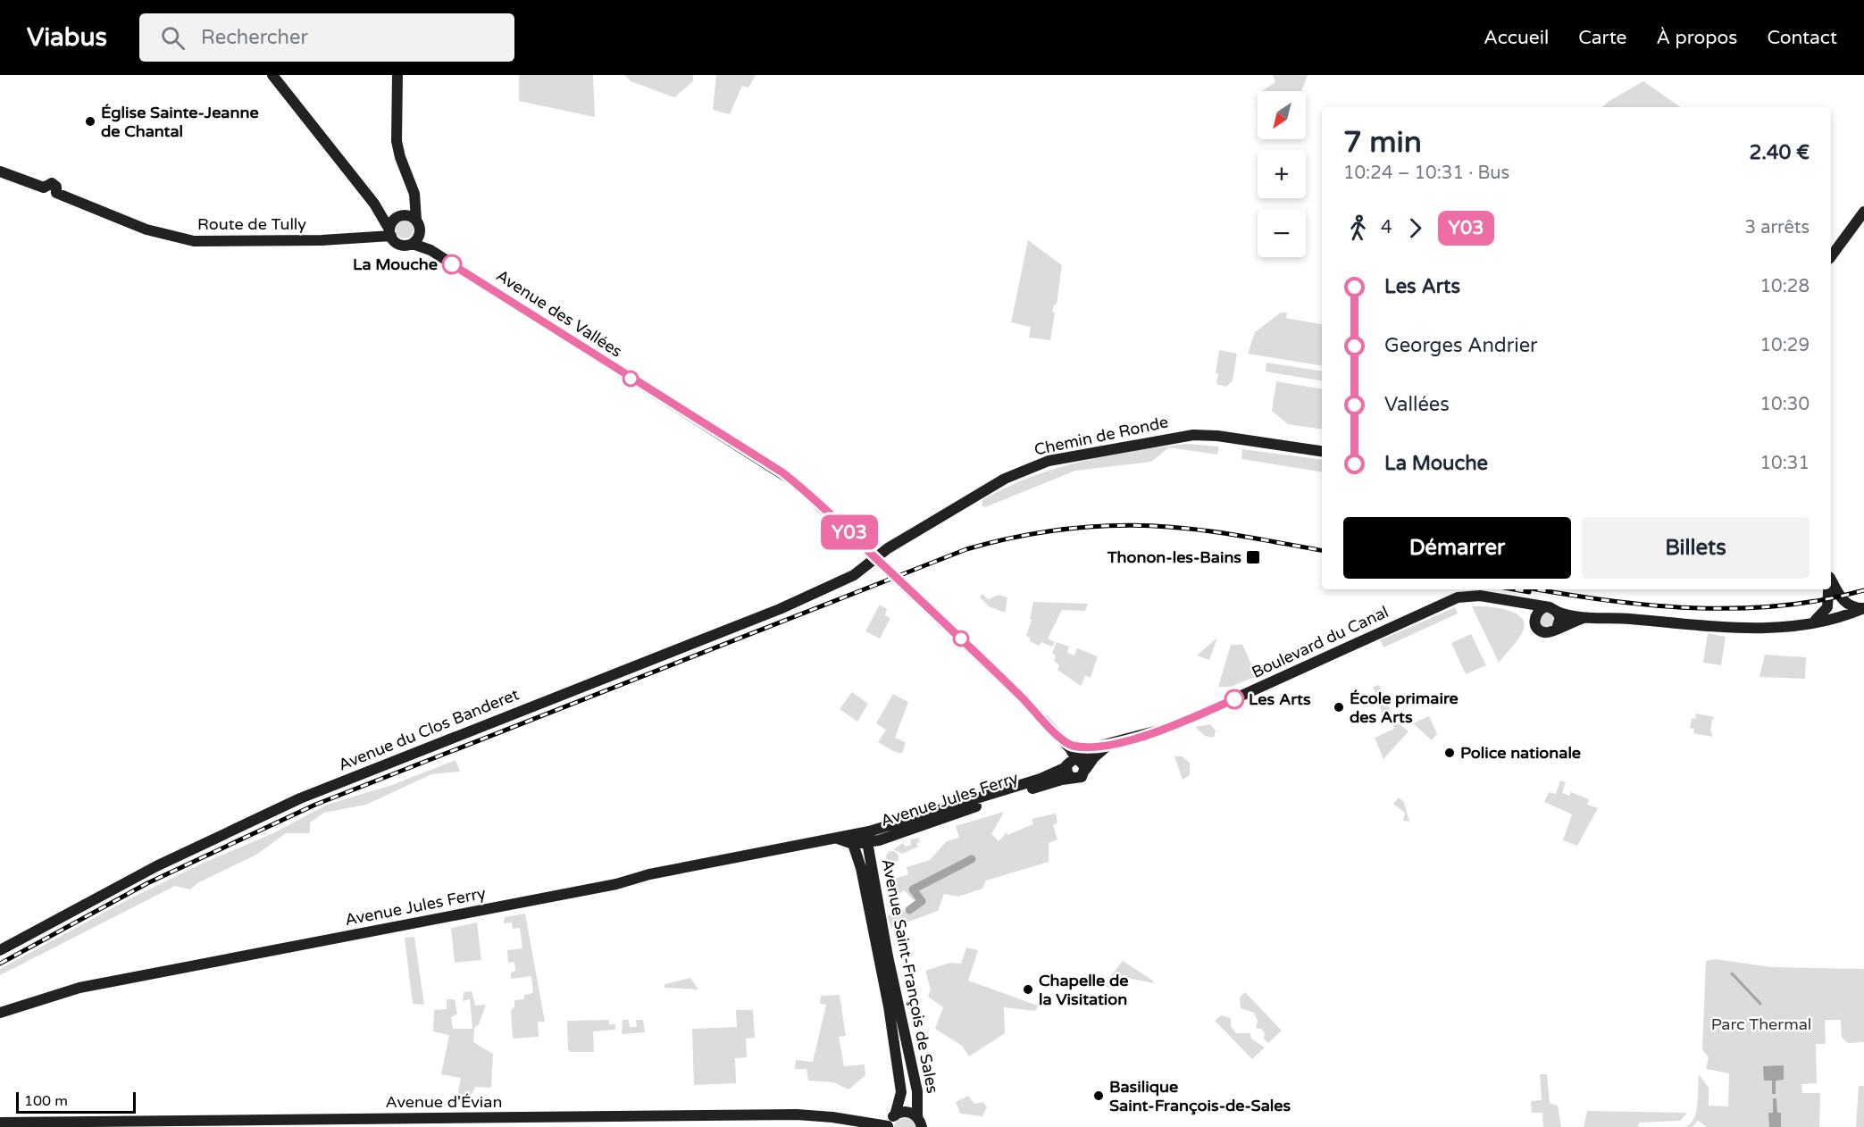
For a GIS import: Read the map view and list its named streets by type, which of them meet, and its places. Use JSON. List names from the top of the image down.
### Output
{
  "streets": {
    "street": [
      "Route de Tully",
      "Avenue des Vallées",
      "Chemin de Ronde",
      "Boulevard du Canal",
      "Avenue du Clos Banderet",
      "Avenue Jules Ferry",
      "Avenue Saint-François de Sales",
      "Avenue d'Évian"
    ]
  },
  "crossings": [
    ["Route de Tully", "Avenue des Vallées"],
    ["Avenue des Vallées", "Chemin de Ronde"],
    ["Avenue des Vallées", "Avenue du Clos Banderet"],
    ["Chemin de Ronde", "Avenue du Clos Banderet"],
    ["Boulevard du Canal", "Avenue Jules Ferry"],
    ["Avenue Jules Ferry", "Avenue Saint-François de Sales"]
  ],
  "parks": ["Parc Thermal"],
  "places": {
    "other": [
      "Église Sainte-Jeanne de Chantal",
      "La Mouche",
      "Les Arts",
      "École primaire des Arts",
      "Police nationale",
      "Chapelle de la Visitation",
      "Basilique Saint-François-de-Sales"
    ],
    "transit": ["Thonon-les-Bains"]
  },
  "lines": ["bus line Y03"],
  "scale_bar": "100 m",
  "north": "bottom left",
  "page": {
    "header": "Viabus",
    "search": "Rechercher",
    "nav": [
      "Accueil",
      "Carte",
      "À propos",
      "Contact"
    ],
    "on_map": "Y03",
    "map_buttons": ["+", "−"],
    "heading": ["7 min", "10:24 – 10:31 · Bus", "2.40 €"],
    "legs": ["4", "Y03", "3 arrêts"],
    "list": [
      {
        "name": "Les Arts",
        "value": "10:28"
      },
      {
        "name": "Georges Andrier",
        "value": "10:29"
      },
      {
        "name": "Vallées",
        "value": "10:30"
      },
      {
        "name": "La Mouche",
        "value": "10:31"
      }
    ],
    "buttons": ["Démarrer", "Billets"],
    "scale": "100 m"
  }
}
